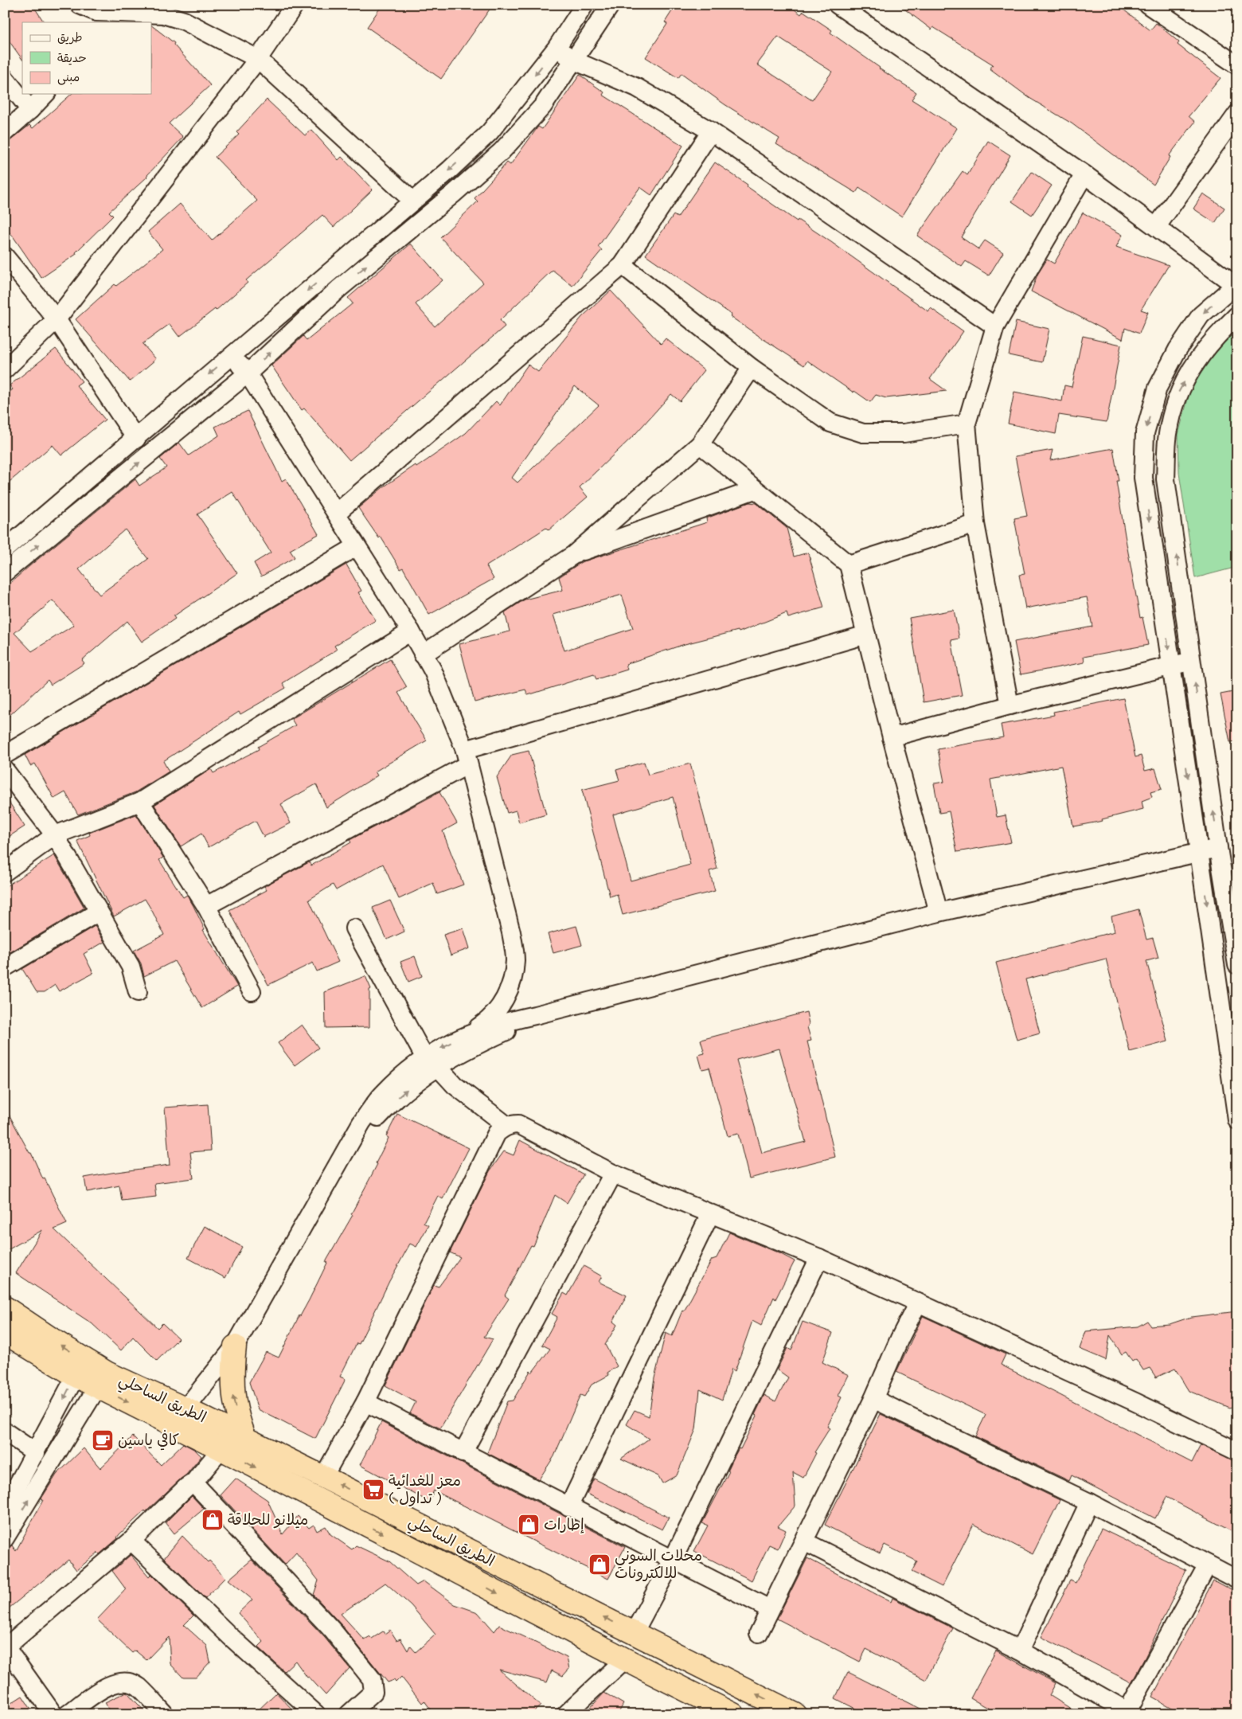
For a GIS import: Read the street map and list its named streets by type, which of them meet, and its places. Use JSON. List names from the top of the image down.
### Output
{
  "streets": {
    "highway": ["الطريق الساحلي"]
  },
  "places": {
    "cafe": ["كافي ياسين"],
    "supermarket": ["معز للغدائية ( تداول )"],
    "shop": ["ميلانو للحلاقة", "إطارات", "محلات السوني للالكترونات"]
  },
  "legend": ["طريق", "حديقة", "مبنى"]
}
